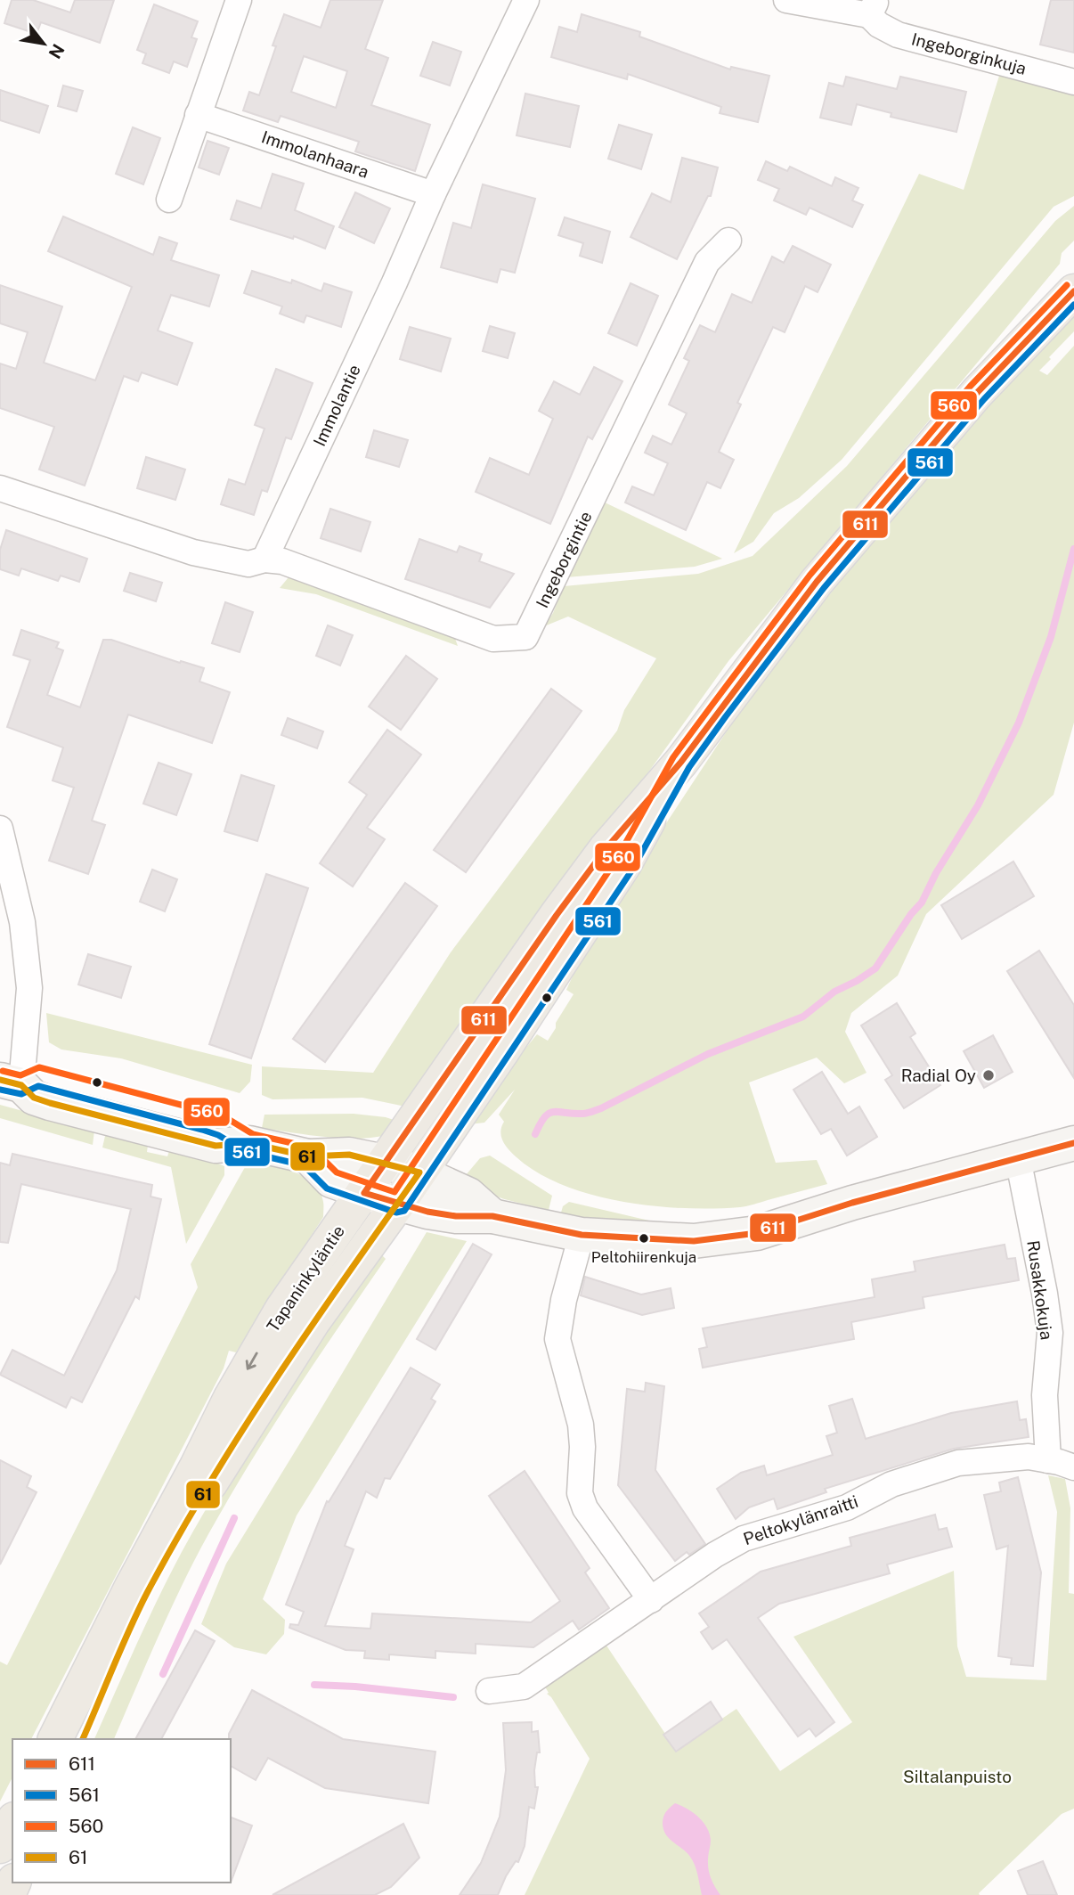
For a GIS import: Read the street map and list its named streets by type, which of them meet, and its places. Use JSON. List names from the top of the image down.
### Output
{
  "streets": {
    "main road": ["Tapaninkyläntie"],
    "street": [
      "Ingeborginkuja",
      "Immolanhaara",
      "Immolantie",
      "Ingeborgintie",
      "Rusakkokuja",
      "Peltokylänraitti"
    ]
  },
  "crossings": [
    ["Immolanhaara", "Immolantie"],
    ["Immolantie", "Ingeborgintie"],
    ["Rusakkokuja", "Peltokylänraitti"]
  ],
  "parks": ["Siltalanpuisto"],
  "places": ["Radial Oy", "Peltohiirenkuja"],
  "lines": [
    "transit line 560",
    "transit line 611",
    "transit line 561",
    "transit line 61"
  ],
  "legend": [
    "611",
    "561",
    "560",
    "61"
  ],
  "north": "bottom right"
}
